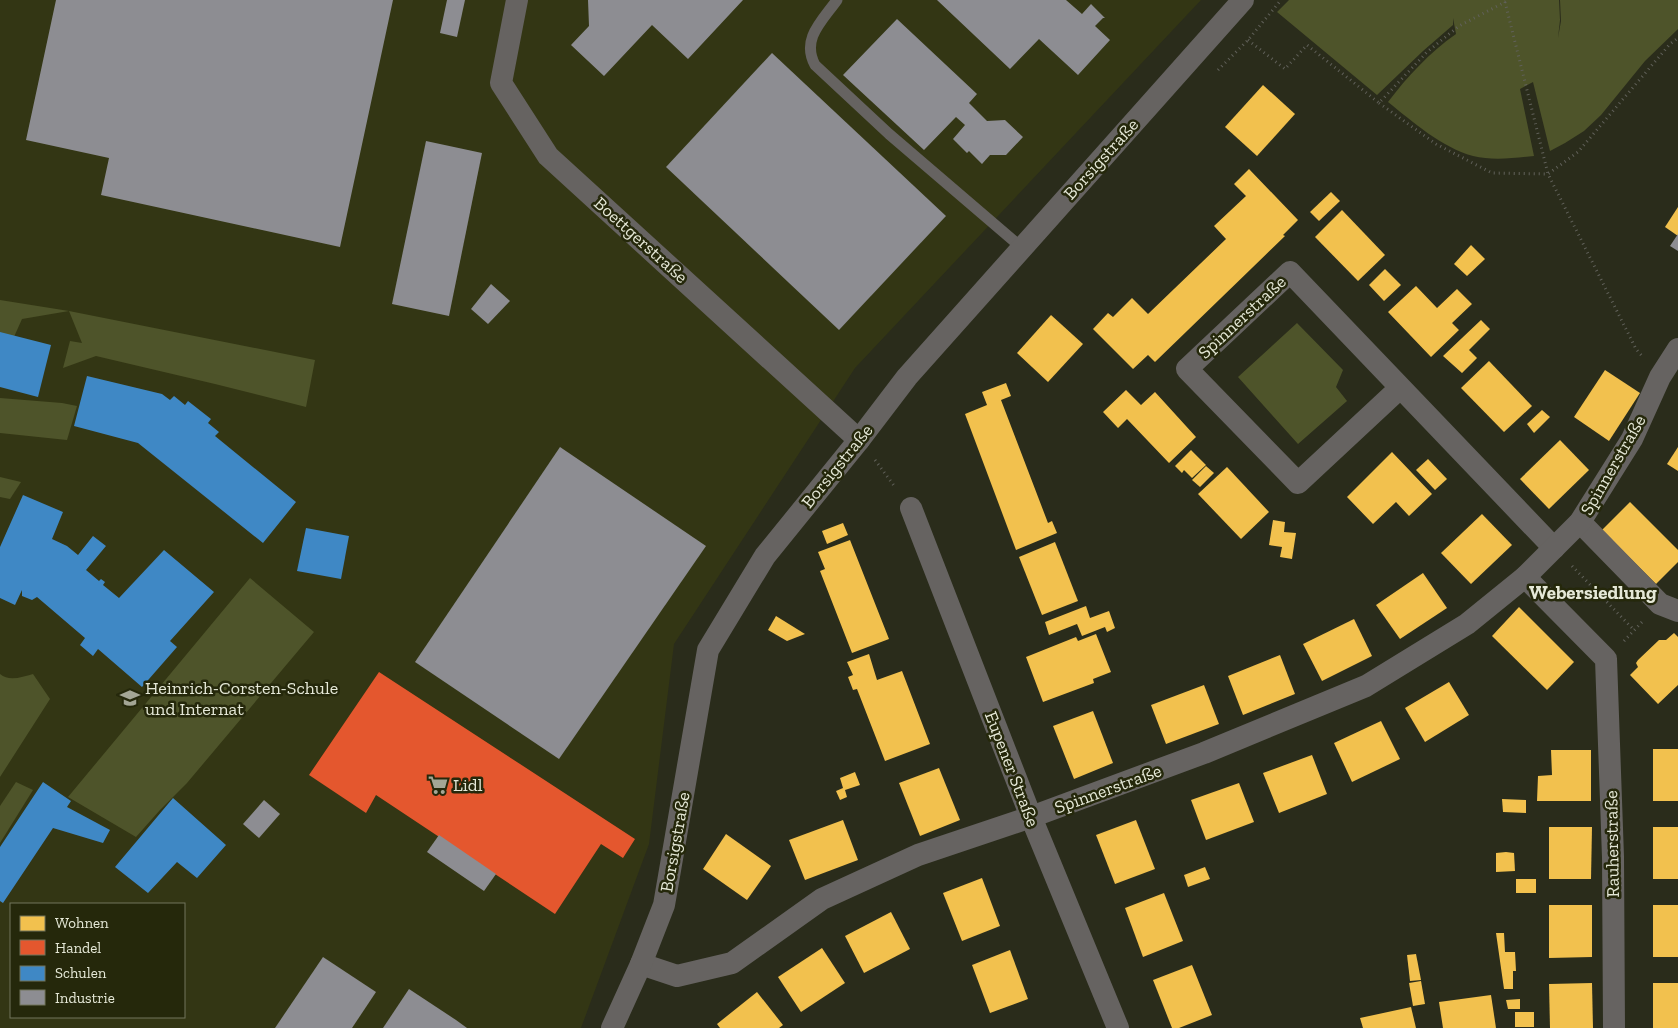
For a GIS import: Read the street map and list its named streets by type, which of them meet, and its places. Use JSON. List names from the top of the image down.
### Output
{
  "streets": {
    "street": [
      "Borsigstraße",
      "Boettgerstraße",
      "Spinnerstraße",
      "Eupener Straße",
      "Rauherstraße"
    ]
  },
  "crossings": [
    ["Borsigstraße", "Boettgerstraße"],
    ["Borsigstraße", "Spinnerstraße"],
    ["Spinnerstraße", "Eupener Straße"]
  ],
  "districts": ["Webersiedlung"],
  "places": {
    "school or university": ["Heinrich-Corsten-Schule und Internat"],
    "supermarket": ["Lidl"]
  },
  "legend": [
    "Wohnen",
    "Handel",
    "Schulen",
    "Industrie"
  ]
}
